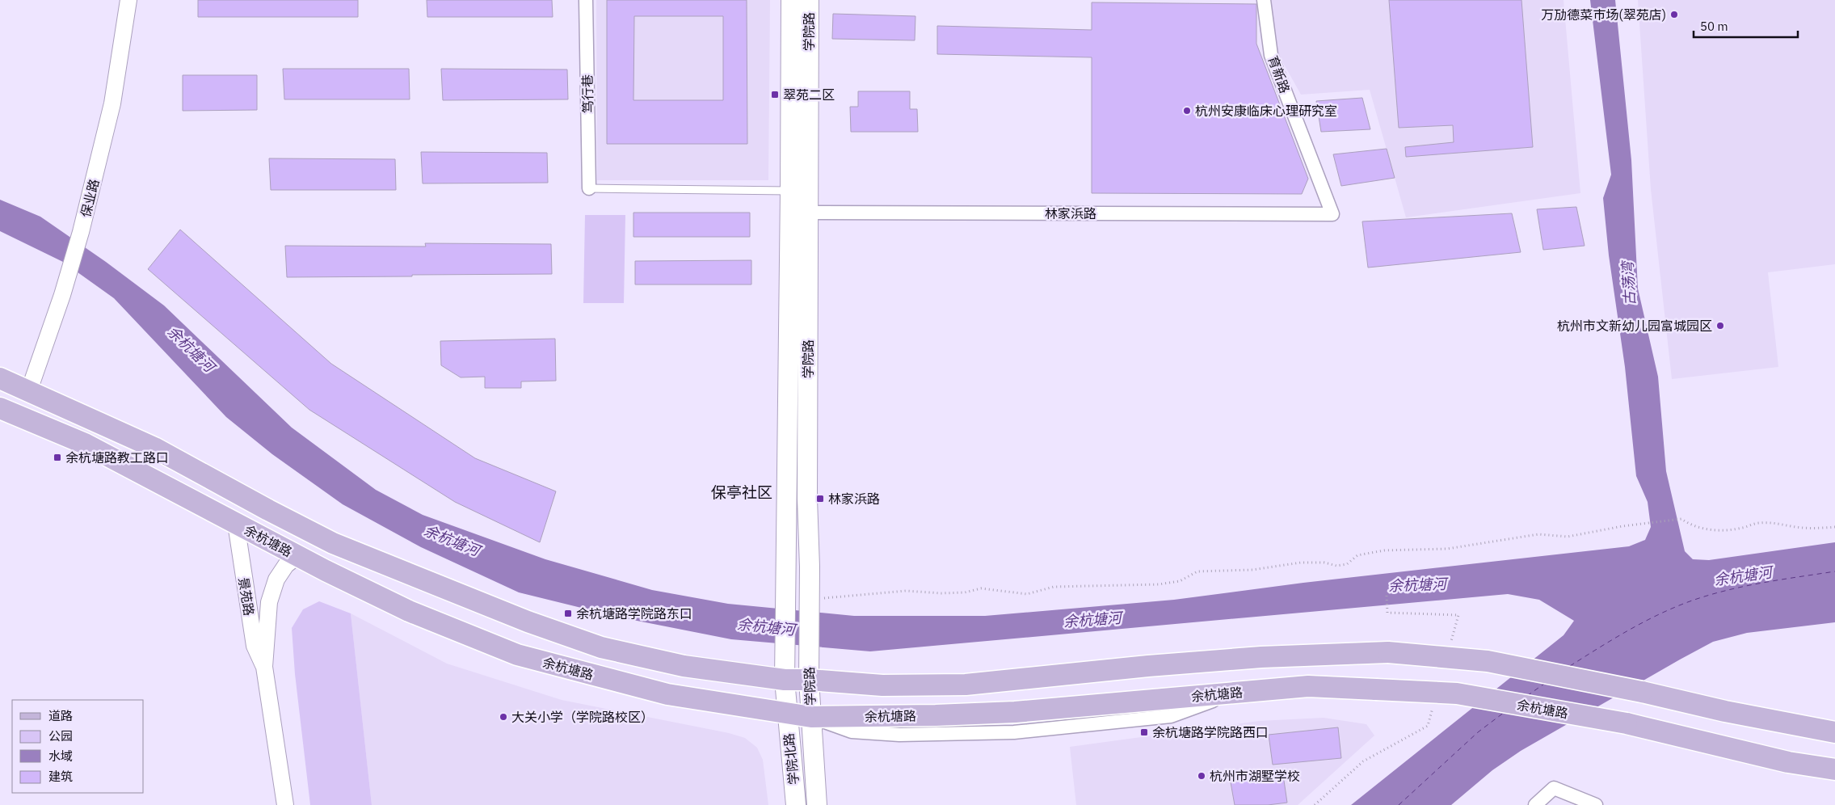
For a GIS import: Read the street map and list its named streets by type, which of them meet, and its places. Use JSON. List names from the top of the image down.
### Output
{
  "streets": {
    "main road": ["学院路", "余杭塘路", "学院北路"],
    "street": [
      "育新路",
      "笃行巷",
      "保业路",
      "林家浜路",
      "景苑路"
    ]
  },
  "crossings": [
    ["学院路", "林家浜路"],
    ["学院路", "余杭塘路"],
    ["学院路", "学院北路"],
    ["育新路", "林家浜路"],
    ["保业路", "余杭塘路"],
    ["余杭塘路", "景苑路"],
    ["余杭塘路", "学院北路"]
  ],
  "districts": ["保亭社区"],
  "water": ["古荡湾", "余杭塘河"],
  "places": {
    "other": [
      "万劢德菜巿场(翠苑店)",
      "杭州安康临床心理研究室",
      "杭州市文新幼儿园富城园区",
      "大关小学（学院路校区）",
      "杭州市湖墅学校"
    ],
    "transit": [
      "翠苑二区",
      "余杭塘路教工路口",
      "林家浜路",
      "余杭塘路学院路东口",
      "余杭塘路学院路西口"
    ]
  },
  "legend": [
    "道路",
    "公园",
    "水域",
    "建筑"
  ],
  "scale_bar": "50 m"
}
